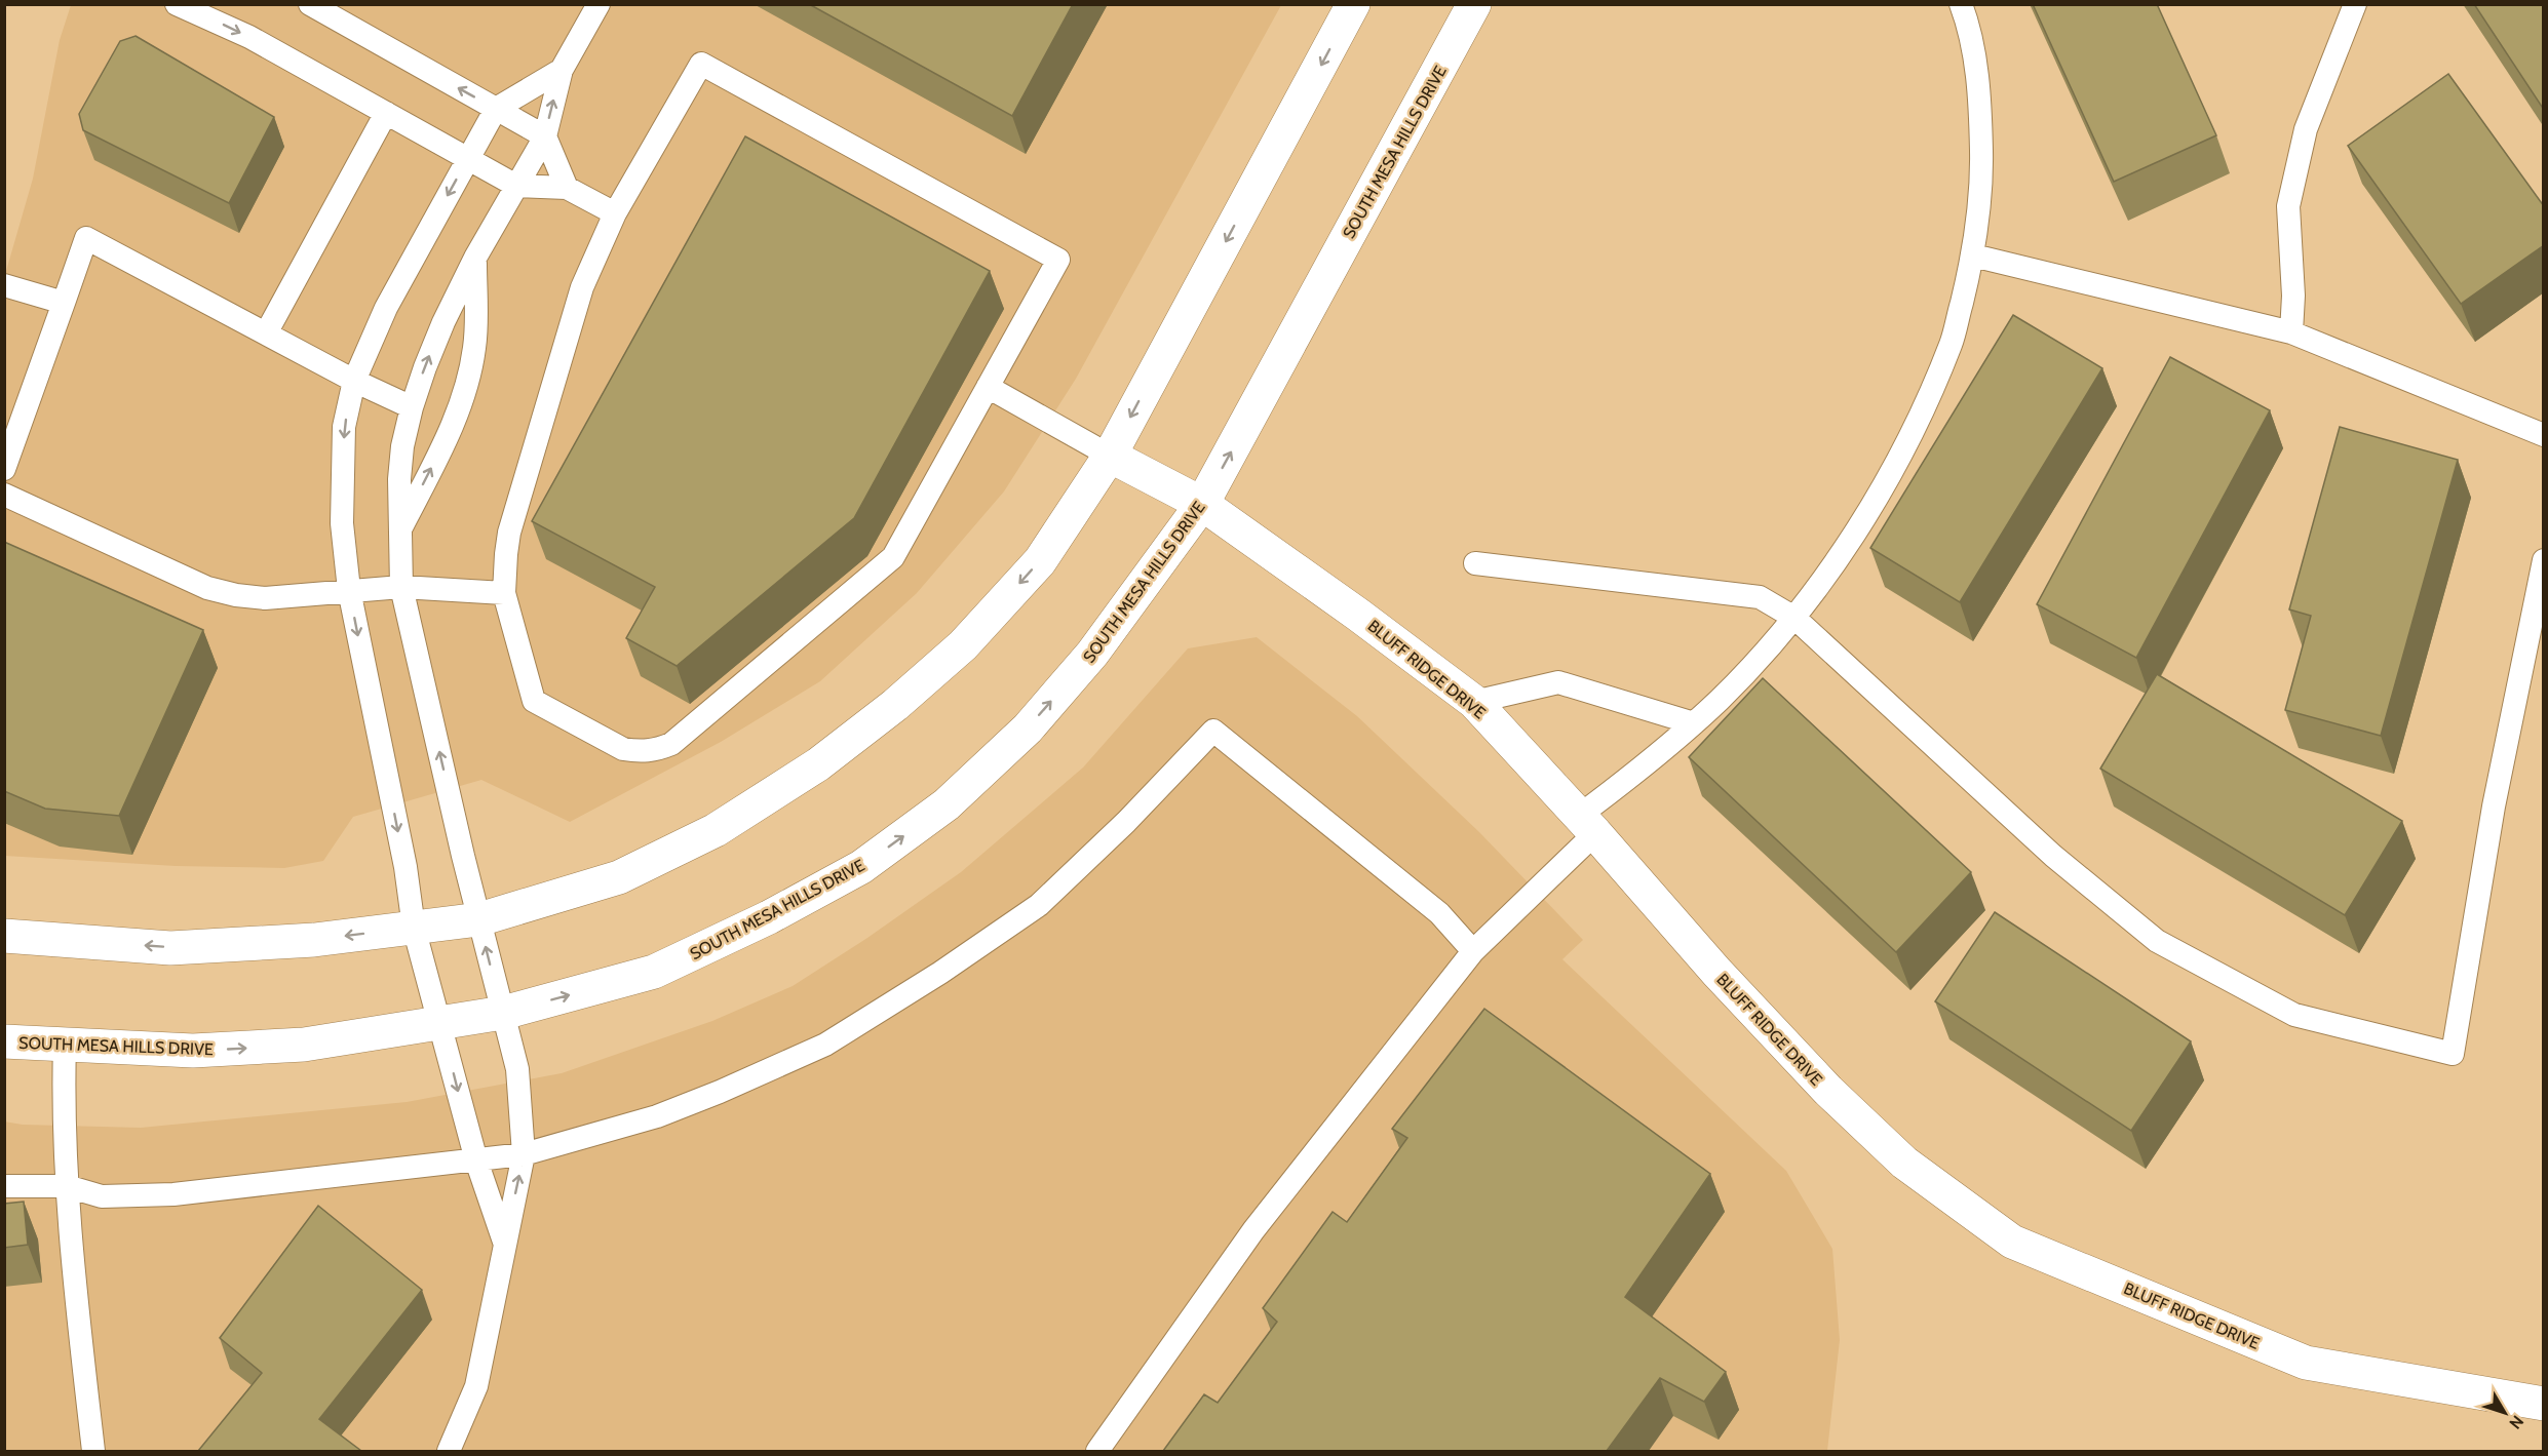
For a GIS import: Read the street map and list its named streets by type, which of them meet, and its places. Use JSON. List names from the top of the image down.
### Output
{
  "streets": {
    "street": ["SOUTH MESA HILLS DRIVE", "BLUFF RIDGE DRIVE"]
  },
  "crossings": [
    ["SOUTH MESA HILLS DRIVE", "BLUFF RIDGE DRIVE"]
  ],
  "north": "bottom right"
}
